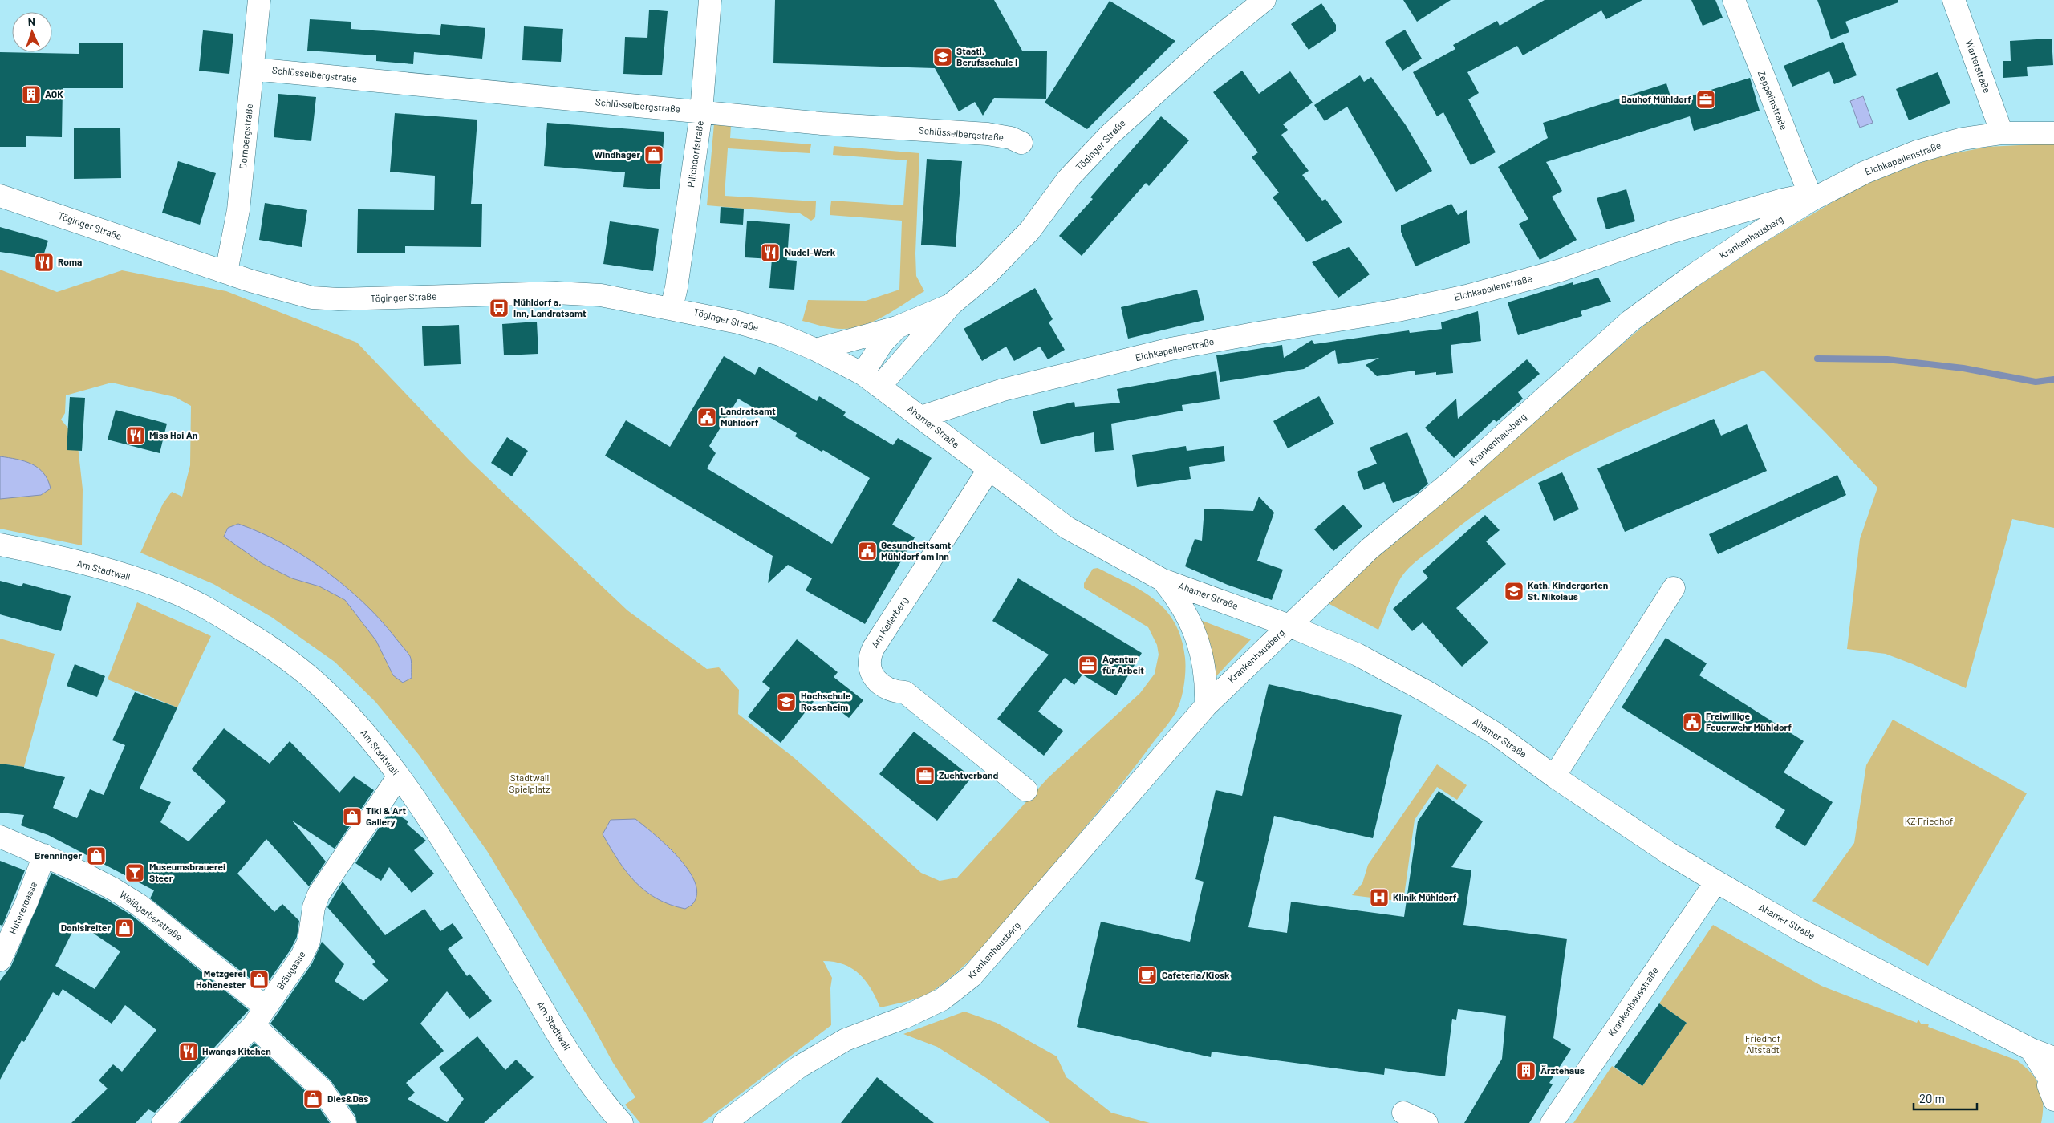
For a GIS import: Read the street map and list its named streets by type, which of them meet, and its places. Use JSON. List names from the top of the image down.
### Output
{
  "streets": {
    "street": [
      "Warterstraße",
      "Schlüsselbergstraße",
      "Zeppelinstraße",
      "Dornbergstraße",
      "Töginger Straße",
      "Pilichdorfstraße",
      "Eichkapellenstraße",
      "Krankenhausberg",
      "Ahamer Straße",
      "Am Stadtwall",
      "Am Kellerberg",
      "Huterergasse",
      "Weißgerberstraße",
      "Bräugasse",
      "Krankenhausstraße"
    ]
  },
  "crossings": [
    ["Warterstraße", "Eichkapellenstraße"],
    ["Schlüsselbergstraße", "Dornbergstraße"],
    ["Schlüsselbergstraße", "Pilichdorfstraße"],
    ["Zeppelinstraße", "Eichkapellenstraße"],
    ["Zeppelinstraße", "Krankenhausberg"],
    ["Dornbergstraße", "Töginger Straße"],
    ["Töginger Straße", "Pilichdorfstraße"],
    ["Töginger Straße", "Ahamer Straße"],
    ["Eichkapellenstraße", "Krankenhausberg"],
    ["Eichkapellenstraße", "Ahamer Straße"],
    ["Krankenhausberg", "Ahamer Straße"],
    ["Ahamer Straße", "Am Kellerberg"],
    ["Ahamer Straße", "Krankenhausstraße"],
    ["Am Stadtwall", "Bräugasse"],
    ["Huterergasse", "Weißgerberstraße"],
    ["Weißgerberstraße", "Bräugasse"]
  ],
  "parks": ["Stadtwall Spielplatz", "KZ Friedhof", "Friedhof Altstadt"],
  "places": {
    "school or university": ["Staatl. Berufsschule I", "Kath. Kindergarten St. Nikolaus", "Hochschule Rosenheim"],
    "building": ["AOK", "Ärztehaus"],
    "office": ["Bauhof Mühldorf", "Agentur für Arbeit", "Zuchtverband"],
    "shop": [
      "Windhager",
      "Tiki & Art Gallery",
      "Brenninger",
      "Donislreiter",
      "Metzgerei Hohenester",
      "Dies&Das"
    ],
    "restaurant": [
      "Nudel-Werk",
      "Roma",
      "Miss Hoi An",
      "Hwangs Kitchen"
    ],
    "bus stop": ["Mühldorf a. Inn, Landratsamt"],
    "public building": ["Landratsamt Mühldorf", "Gesundheitsamt Mühldorf am Inn", "Freiwillige Feuerwehr Mühldorf"],
    "bar": ["Museumsbrauerei Steer"],
    "hospital": ["Klinik Mühldorf"],
    "cafe": ["Cafeteria/Kiosk"]
  },
  "scale_bar": "20 m",
  "north": "top"
}
